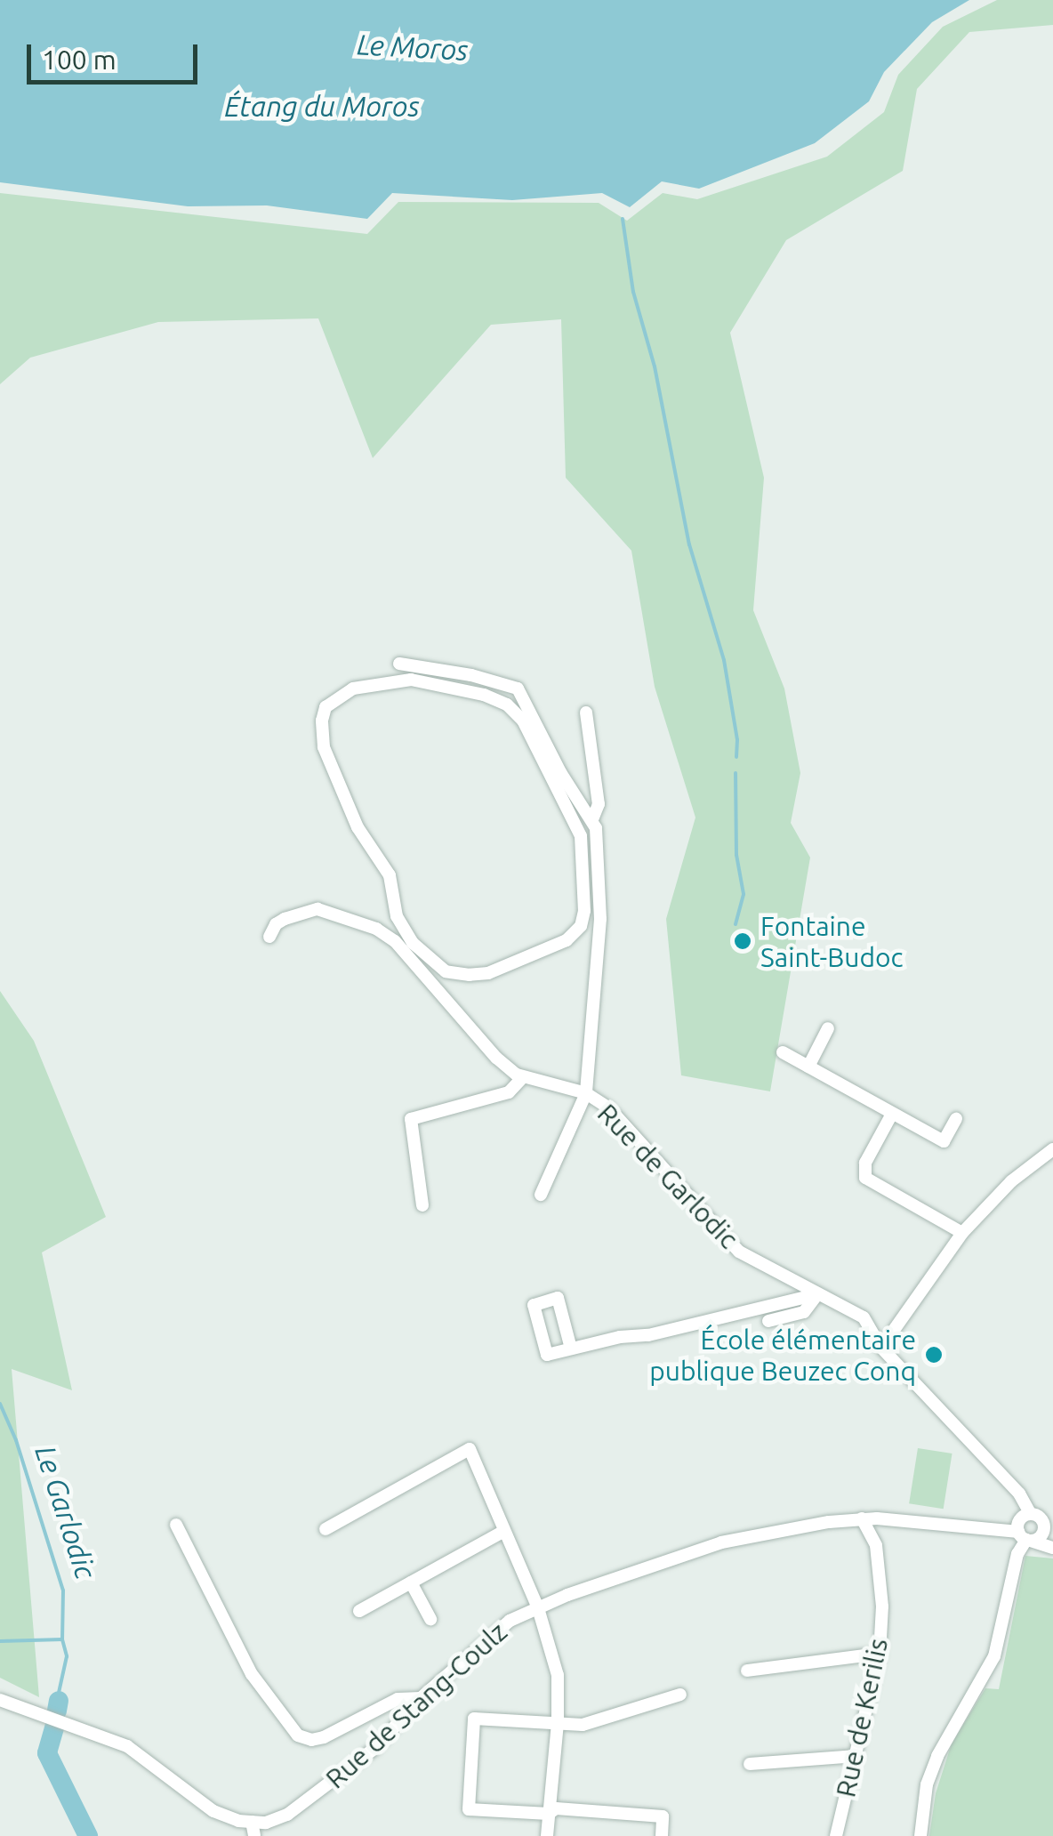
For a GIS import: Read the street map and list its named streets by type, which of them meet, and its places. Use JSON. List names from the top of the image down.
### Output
{
  "streets": {
    "street": ["Rue de Garlodic", "Rue de Stang-Coulz", "Rue de Kerilis"]
  },
  "crossings": [
    ["Rue de Stang-Coulz", "Rue de Kerilis"]
  ],
  "water": ["Le Moros", "Étang du Moros", "Le Garlodic"],
  "places": ["Fontaine Saint-Budoc", "École élémentaire publique Beuzec Conq"],
  "scale_bar": "100 m"
}
